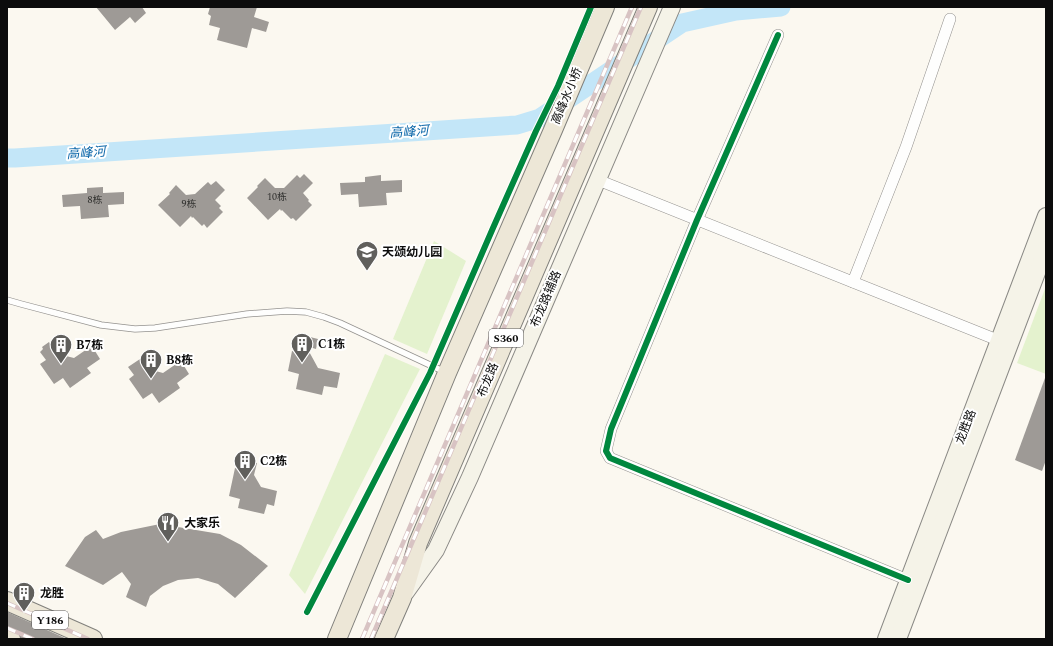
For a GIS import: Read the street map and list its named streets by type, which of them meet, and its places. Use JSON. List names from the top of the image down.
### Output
{
  "streets": {
    "main road": [
      "高峰水小桥",
      "布龙路辅路",
      "S360",
      "布龙路",
      "龙胜路",
      "Y186"
    ]
  },
  "crossings": [
    ["布龙路辅路", "布龙路"]
  ],
  "water": ["高峰河"],
  "places": {
    "school or university": ["天颂幼儿园"],
    "building": [
      "C1栋",
      "B7栋",
      "B8栋",
      "C2栋",
      "龙胜"
    ],
    "restaurant": ["大家乐"]
  },
  "house_numbers": ["10栋", "8栋", "9栋"]
}
